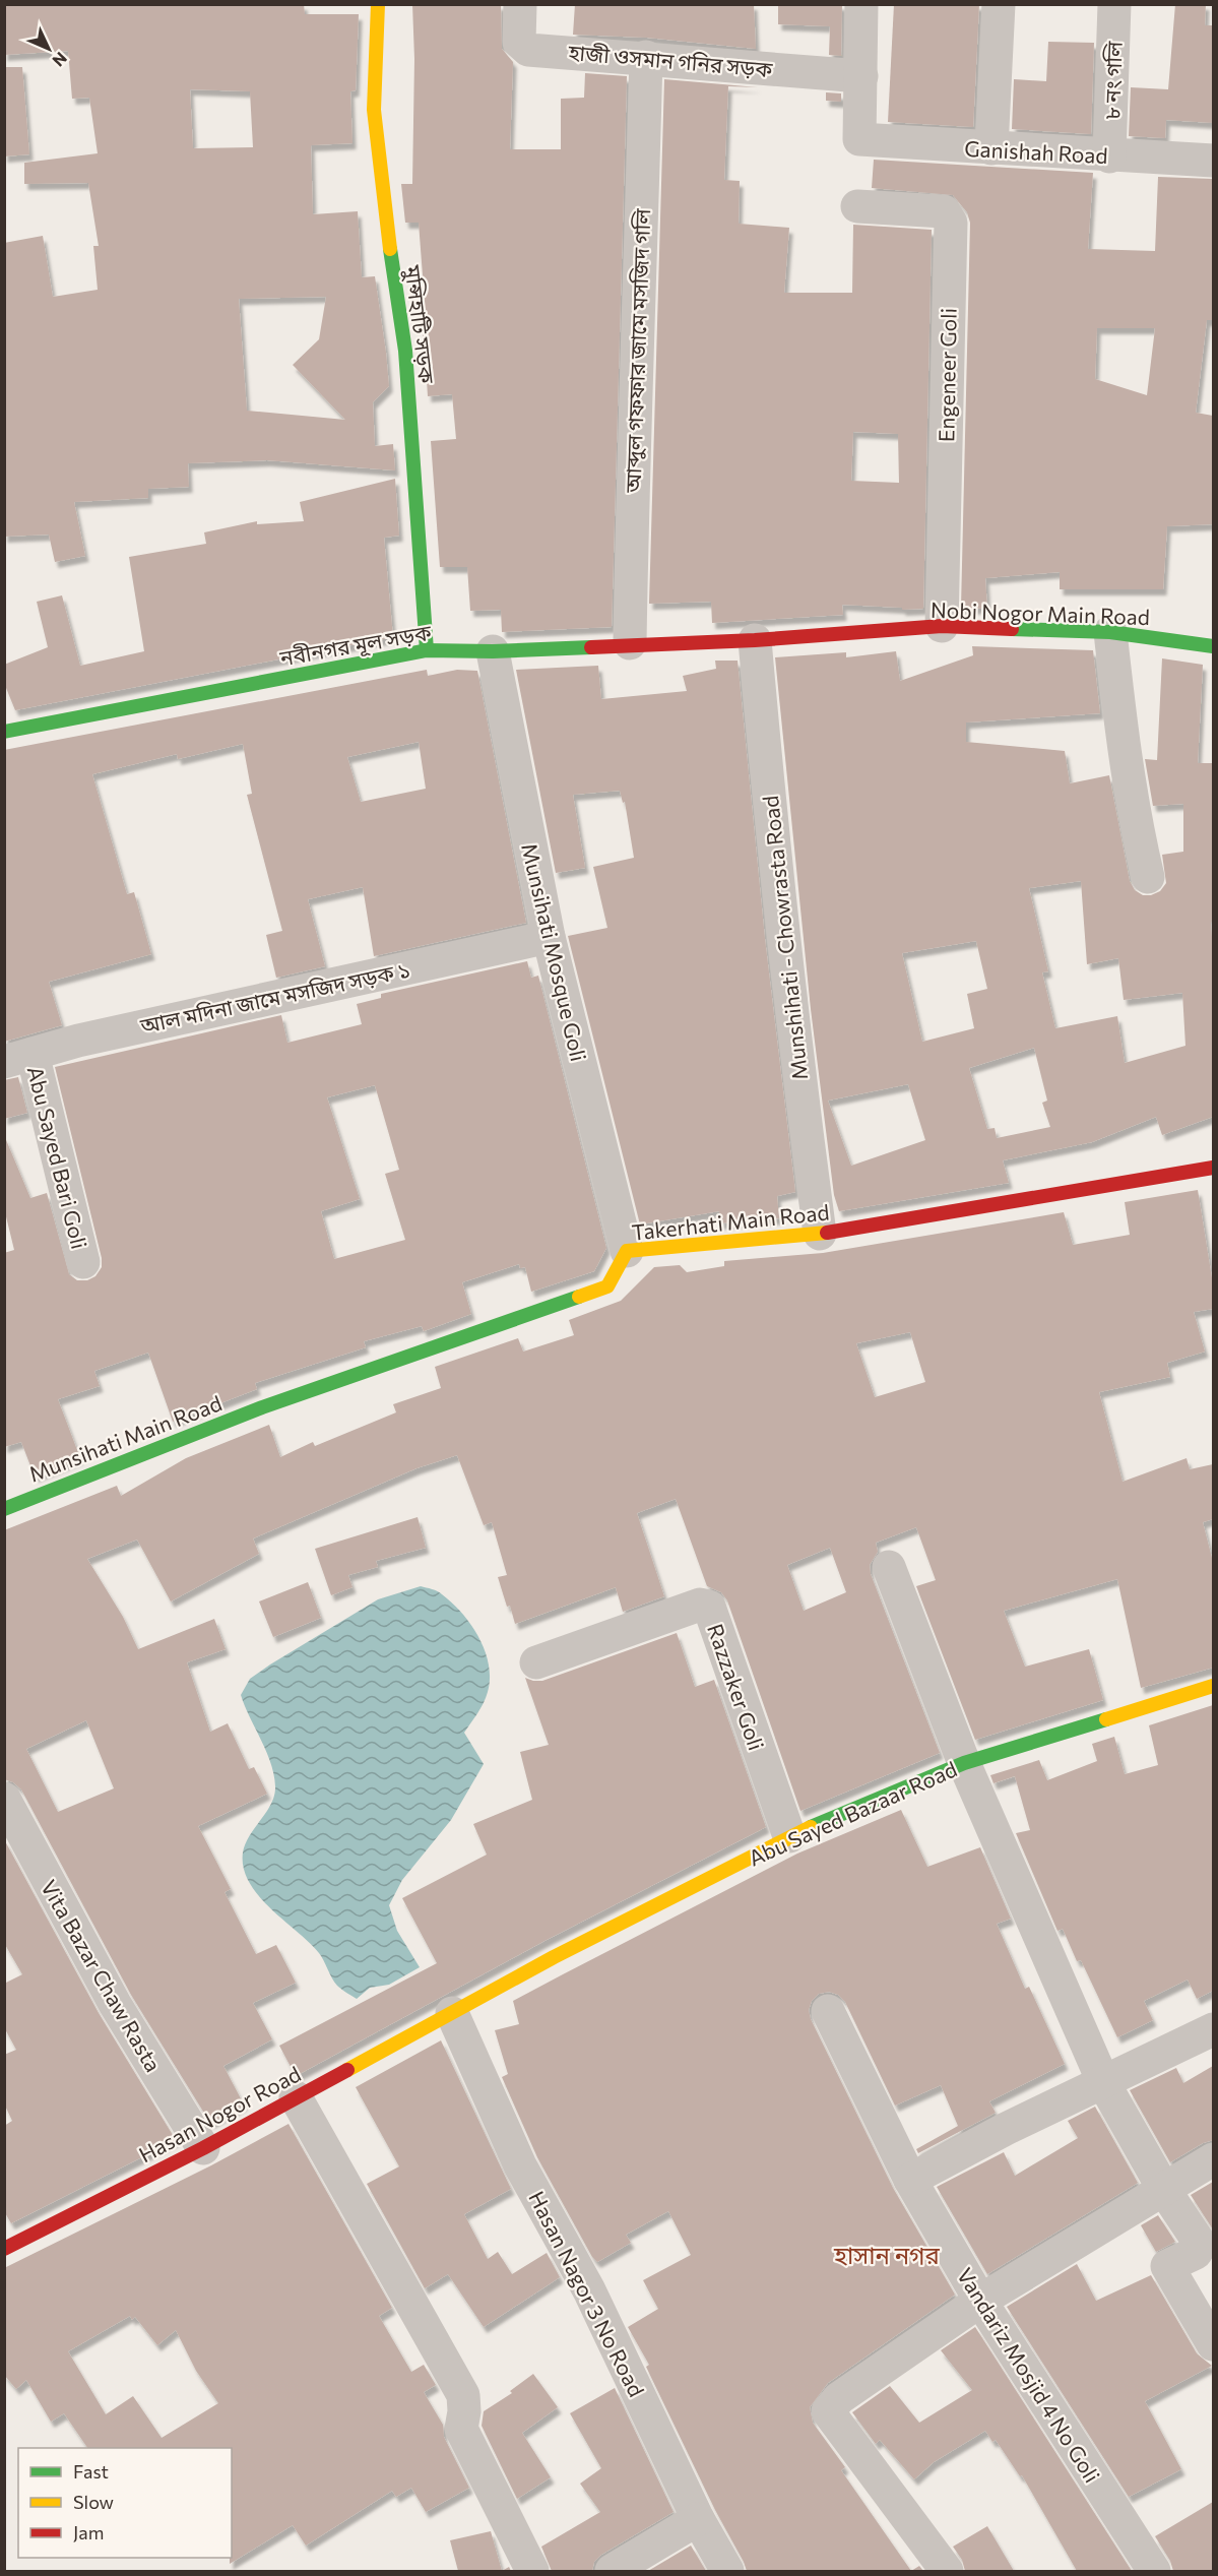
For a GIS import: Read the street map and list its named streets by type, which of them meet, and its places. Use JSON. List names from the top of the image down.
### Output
{
  "streets": {
    "street": [
      "হাজী ওসমান গনির সড়ক",
      "৮ নং গলি",
      "Ganishah Road",
      "মুন্সিহাটি সড়ক",
      "আব্দুল গফফার জামে মসজিদ গলি",
      "Engeneer Goli",
      "Nobi Nogor Main Road",
      "নবীনগর মূল সড়ক",
      "Munshihati - Chowrasta Road",
      "Munsihati Mosque Goli",
      "আল মদিনা জামে মসজিদ সড়ক ১",
      "Abu Sayed Bari Goli",
      "Takerhati Main Road",
      "Munsihati Main Road",
      "Razzaker Goli",
      "Abu Sayed Bazaar Road",
      "Vita Bazar Chaw Rasta",
      "Hasan Nogor Road",
      "Hasan Nagor 3 No Road",
      "Vandariz Mosjid 4 No Goli"
    ]
  },
  "crossings": [
    ["হাজী ওসমান গনির সড়ক", "Ganishah Road"],
    ["হাজী ওসমান গনির সড়ক", "আব্দুল গফফার জামে মসজিদ গলি"],
    ["৮ নং গলি", "Ganishah Road"],
    ["মুন্সিহাটি সড়ক", "নবীনগর মূল সড়ক"],
    ["আব্দুল গফফার জামে মসজিদ গলি", "নবীনগর মূল সড়ক"],
    ["Engeneer Goli", "Nobi Nogor Main Road"],
    ["Nobi Nogor Main Road", "নবীনগর মূল সড়ক"],
    ["Nobi Nogor Main Road", "Munshihati - Chowrasta Road"],
    ["নবীনগর মূল সড়ক", "Munshihati - Chowrasta Road"],
    ["নবীনগর মূল সড়ক", "Munsihati Mosque Goli"],
    ["Munshihati - Chowrasta Road", "Takerhati Main Road"],
    ["Munsihati Mosque Goli", "আল মদিনা জামে মসজিদ সড়ক ১"],
    ["Munsihati Mosque Goli", "Takerhati Main Road"],
    ["আল মদিনা জামে মসজিদ সড়ক ১", "Abu Sayed Bari Goli"],
    ["Takerhati Main Road", "Munsihati Main Road"],
    ["Razzaker Goli", "Abu Sayed Bazaar Road"],
    ["Abu Sayed Bazaar Road", "Hasan Nogor Road"],
    ["Abu Sayed Bazaar Road", "Hasan Nagor 3 No Road"],
    ["Vita Bazar Chaw Rasta", "Hasan Nogor Road"],
    ["Hasan Nogor Road", "Hasan Nagor 3 No Road"]
  ],
  "districts": ["হাসান নগর"],
  "legend": ["Fast", "Slow", "Jam"],
  "north": "bottom right"
}
